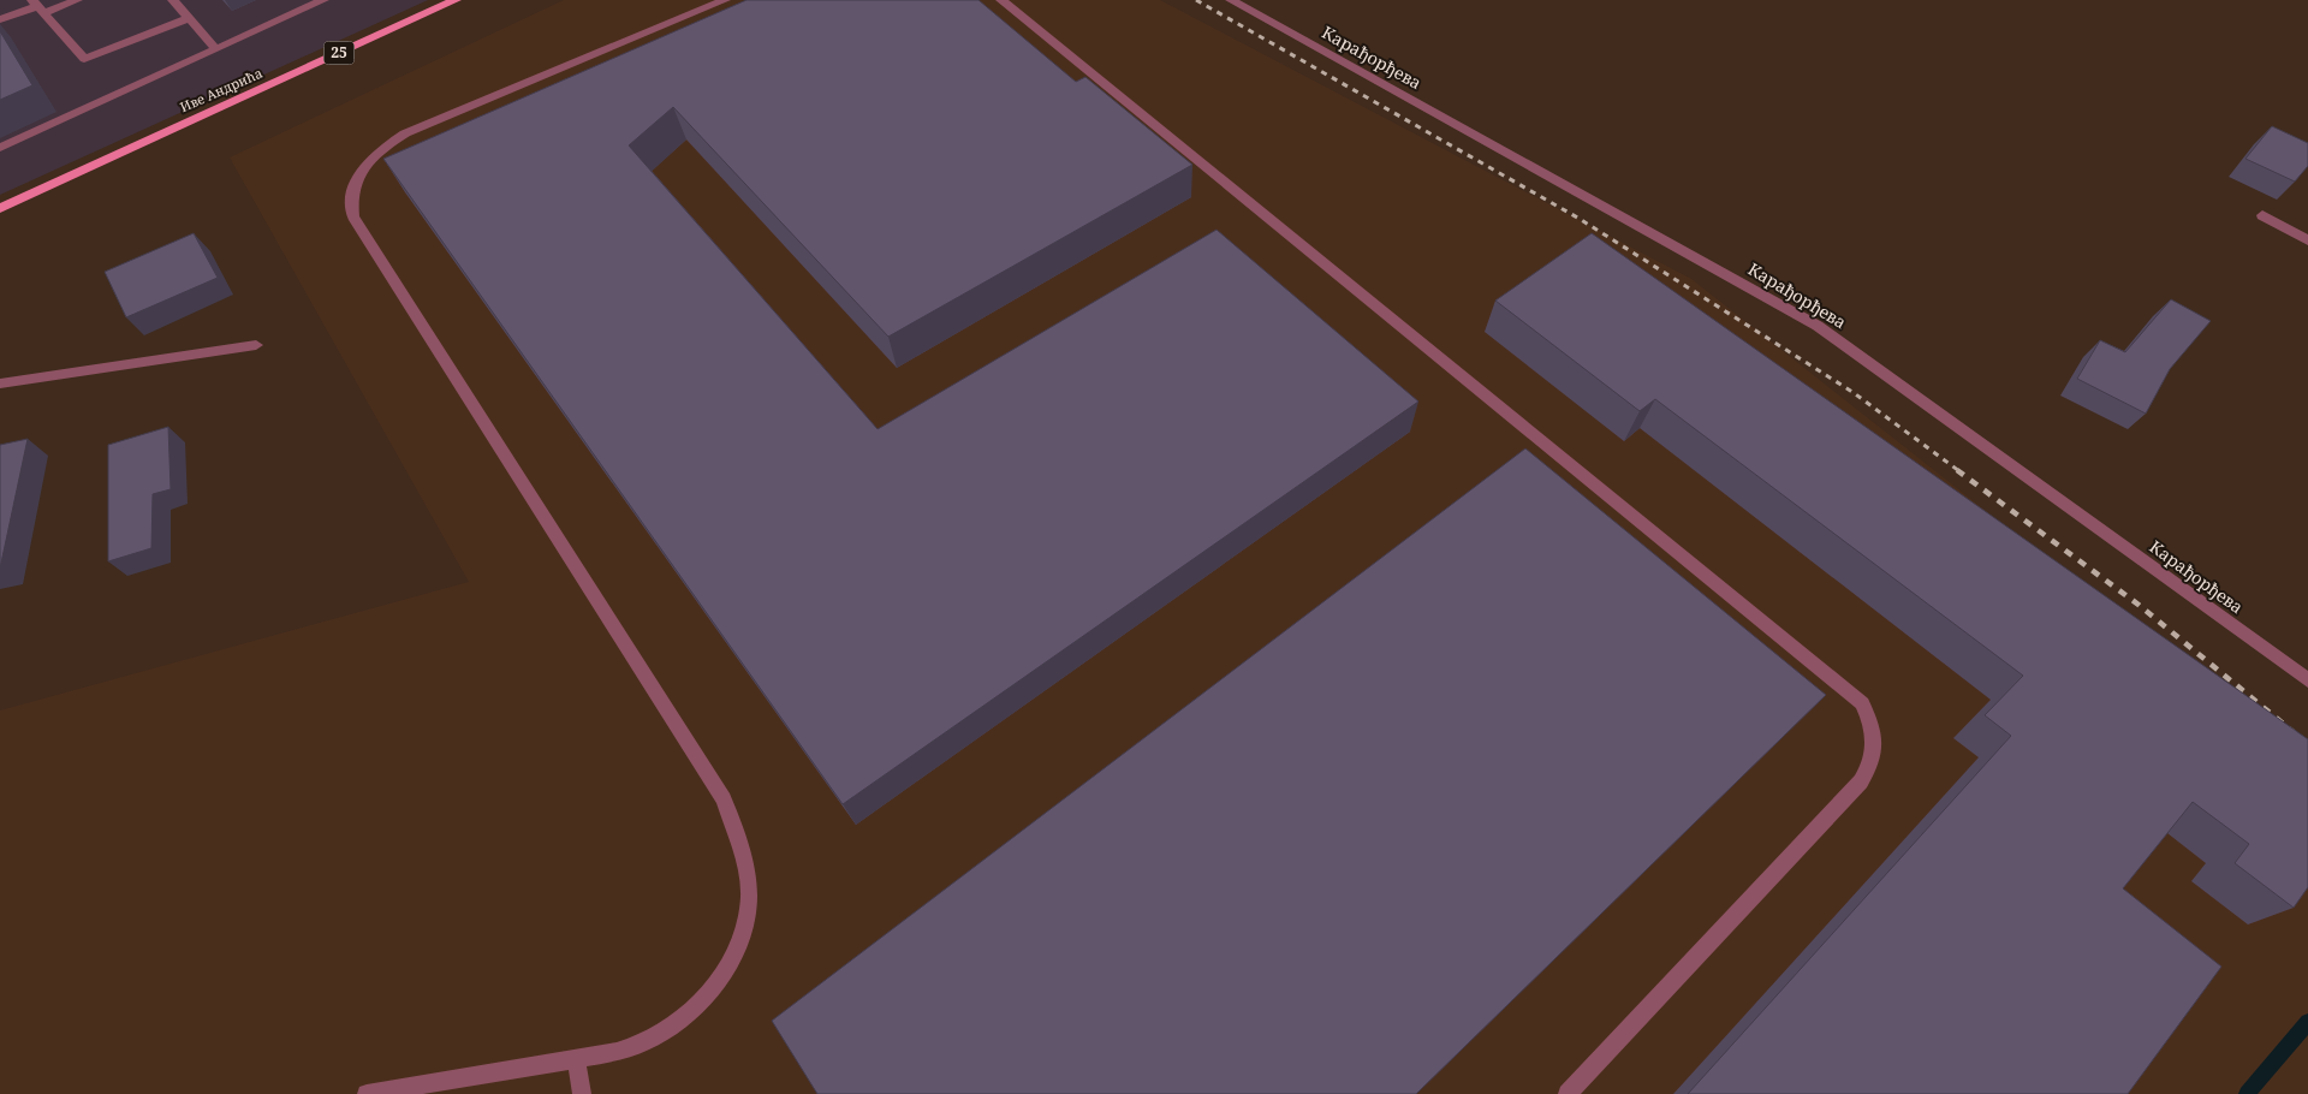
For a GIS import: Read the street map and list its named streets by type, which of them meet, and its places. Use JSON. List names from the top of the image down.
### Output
{
  "streets": {
    "main road": ["25", "Иве Андрића"],
    "street": ["Карађорђева"]
  }
}
